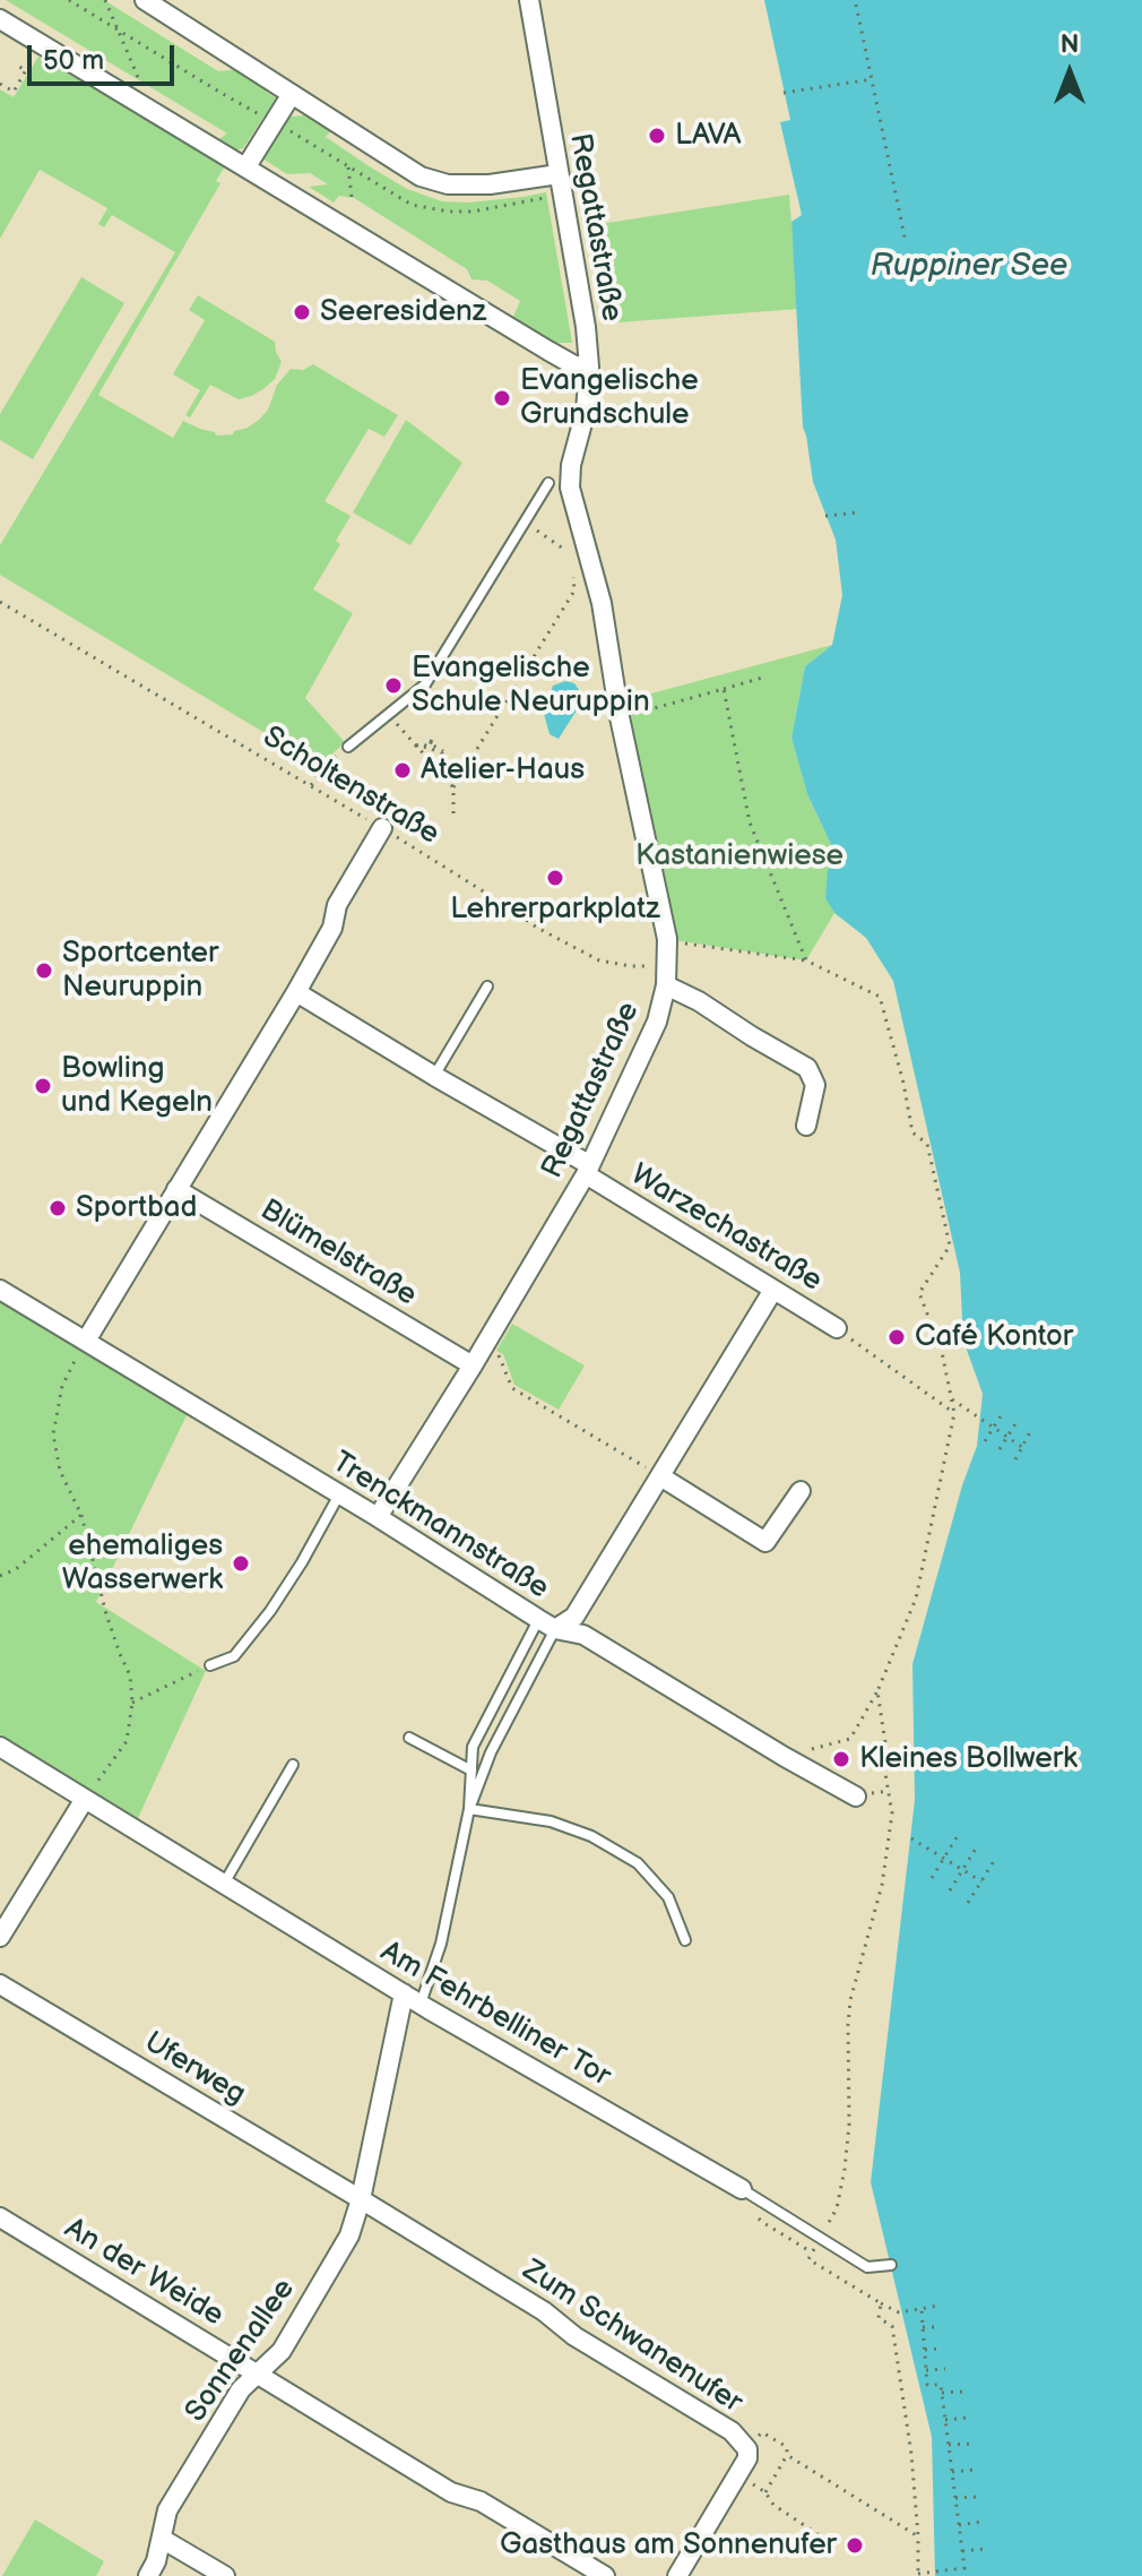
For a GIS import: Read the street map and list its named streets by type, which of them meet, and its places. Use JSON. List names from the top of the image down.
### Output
{
  "streets": {
    "street": [
      "Regattastraße",
      "Warzechastraße",
      "Blümelstraße",
      "Trenckmannstraße",
      "Am Fehrbelliner Tor",
      "Uferweg",
      "An der Weide",
      "Zum Schwanenufer",
      "Sonnenallee"
    ],
    "path": ["Scholtenstraße"]
  },
  "crossings": [
    ["Regattastraße", "Scholtenstraße"],
    ["Regattastraße", "Warzechastraße"],
    ["Regattastraße", "Blümelstraße"],
    ["Regattastraße", "Trenckmannstraße"],
    ["Am Fehrbelliner Tor", "Sonnenallee"],
    ["Uferweg", "Zum Schwanenufer"],
    ["Uferweg", "Sonnenallee"],
    ["An der Weide", "Sonnenallee"],
    ["Zum Schwanenufer", "Sonnenallee"]
  ],
  "water": ["Ruppiner See"],
  "parks": ["Kastanienwiese"],
  "places": [
    "LAVA",
    "Seeresidenz",
    "Evangelische Grundschule",
    "Evangelische Schule Neuruppin",
    "Atelier-Haus",
    "Lehrerparkplatz",
    "Sportcenter Neuruppin",
    "Bowling und Kegeln",
    "Sportbad",
    "Café Kontor",
    "ehemaliges Wasserwerk",
    "Kleines Bollwerk",
    "Gasthaus am Sonnenufer"
  ],
  "scale_bar": "50 m",
  "north": "top"
}
